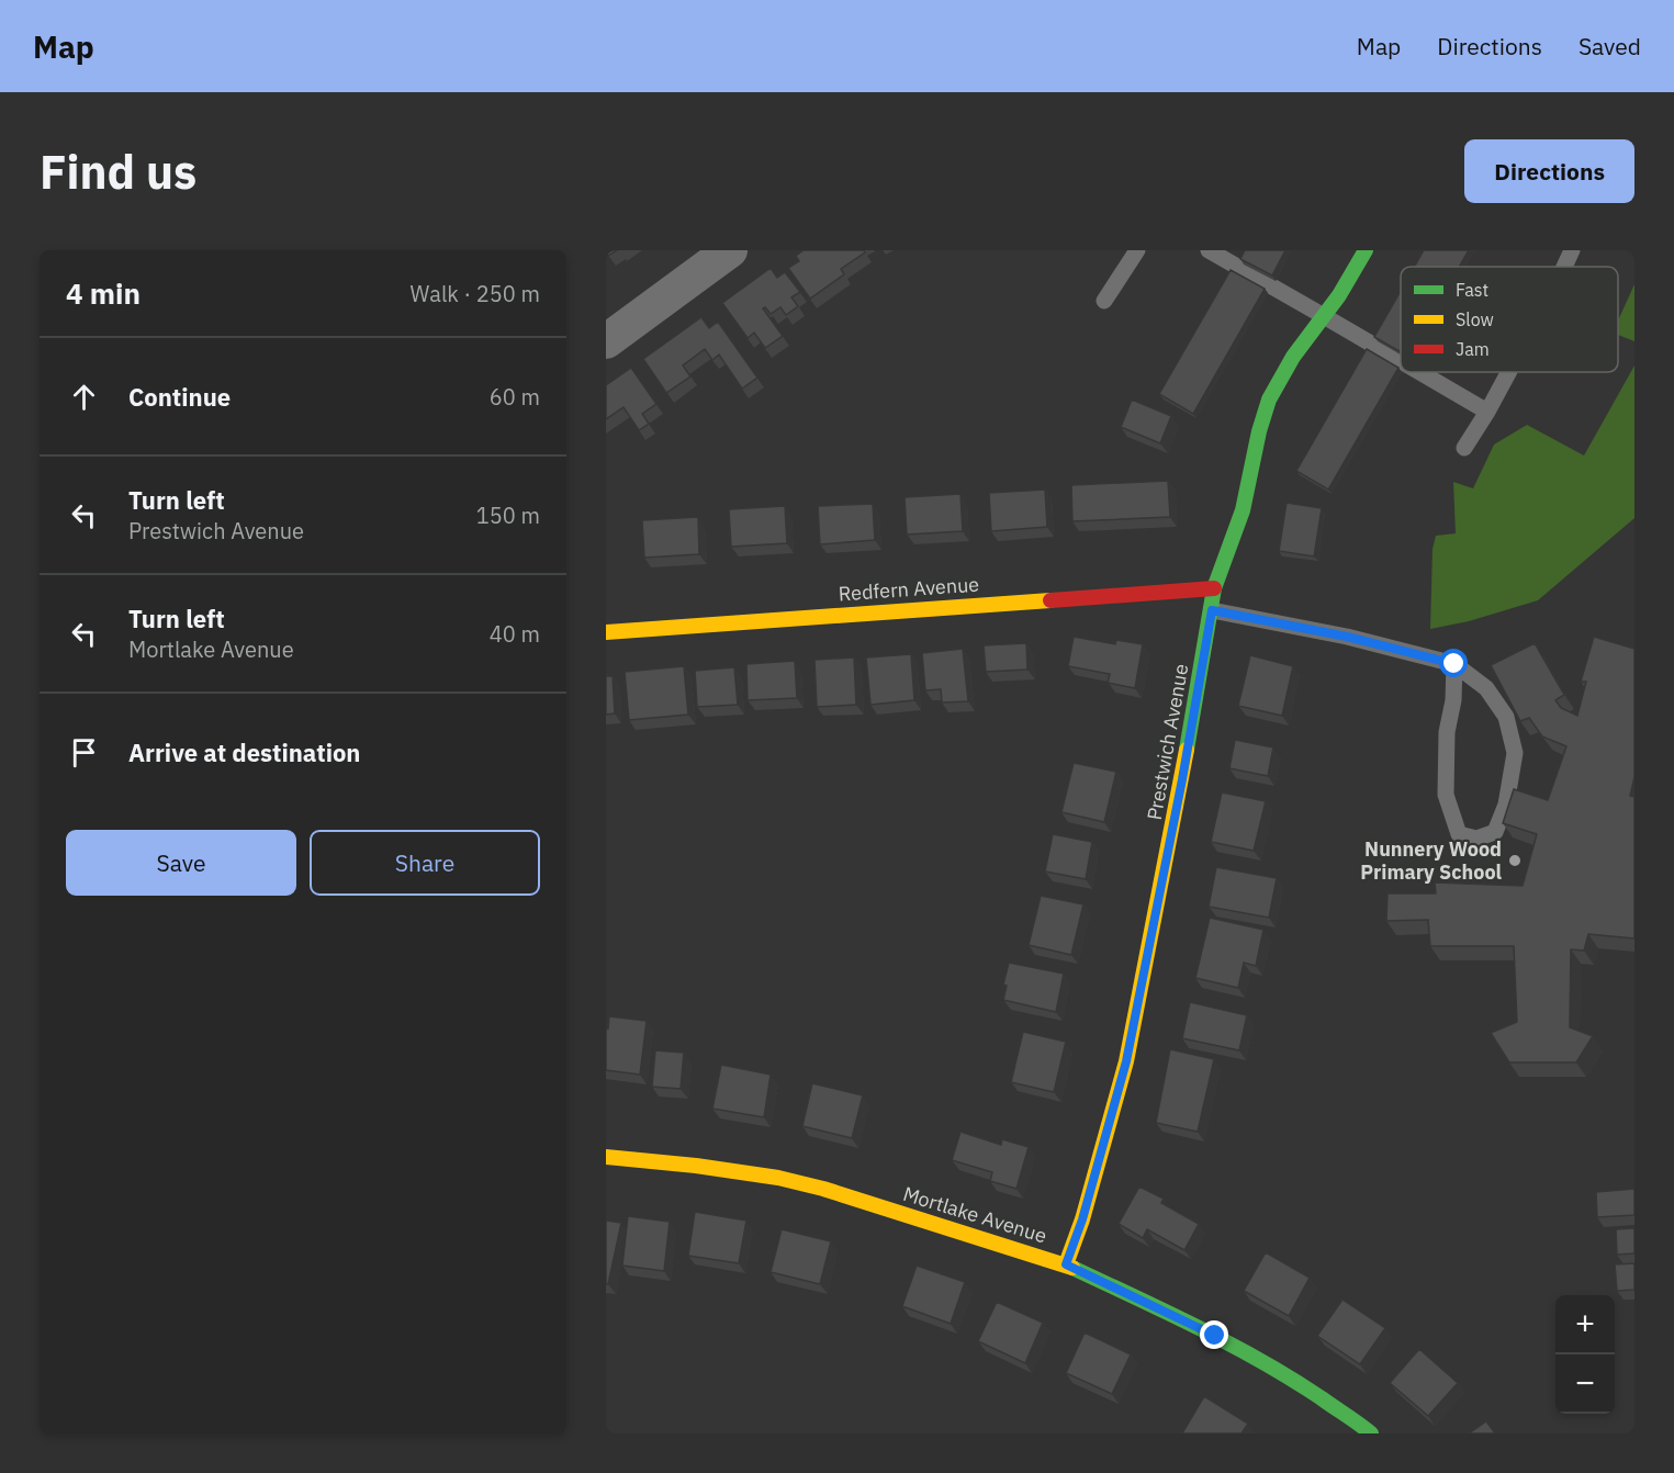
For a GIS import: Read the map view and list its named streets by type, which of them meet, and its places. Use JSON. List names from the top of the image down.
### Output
{
  "streets": {
    "street": ["Redfern Avenue", "Prestwich Avenue", "Mortlake Avenue"]
  },
  "crossings": [
    ["Redfern Avenue", "Prestwich Avenue"],
    ["Prestwich Avenue", "Mortlake Avenue"]
  ],
  "places": ["Nunnery Wood Primary School"],
  "legend": ["Fast", "Slow", "Jam"],
  "page": {
    "header": "Map",
    "nav": ["Map", "Directions", "Saved"],
    "buttons": [
      "Directions",
      ["Save", "Share"]
    ],
    "title": "Find us",
    "heading": ["4 min", "Walk · 250 m"],
    "list": [
      ["Continue", "60 m"],
      ["Turn left", "Prestwich Avenue", "150 m"],
      ["Turn left", "Mortlake Avenue", "40 m"],
      "Arrive at destination"
    ],
    "map_buttons": ["+", "−"]
  }
}
